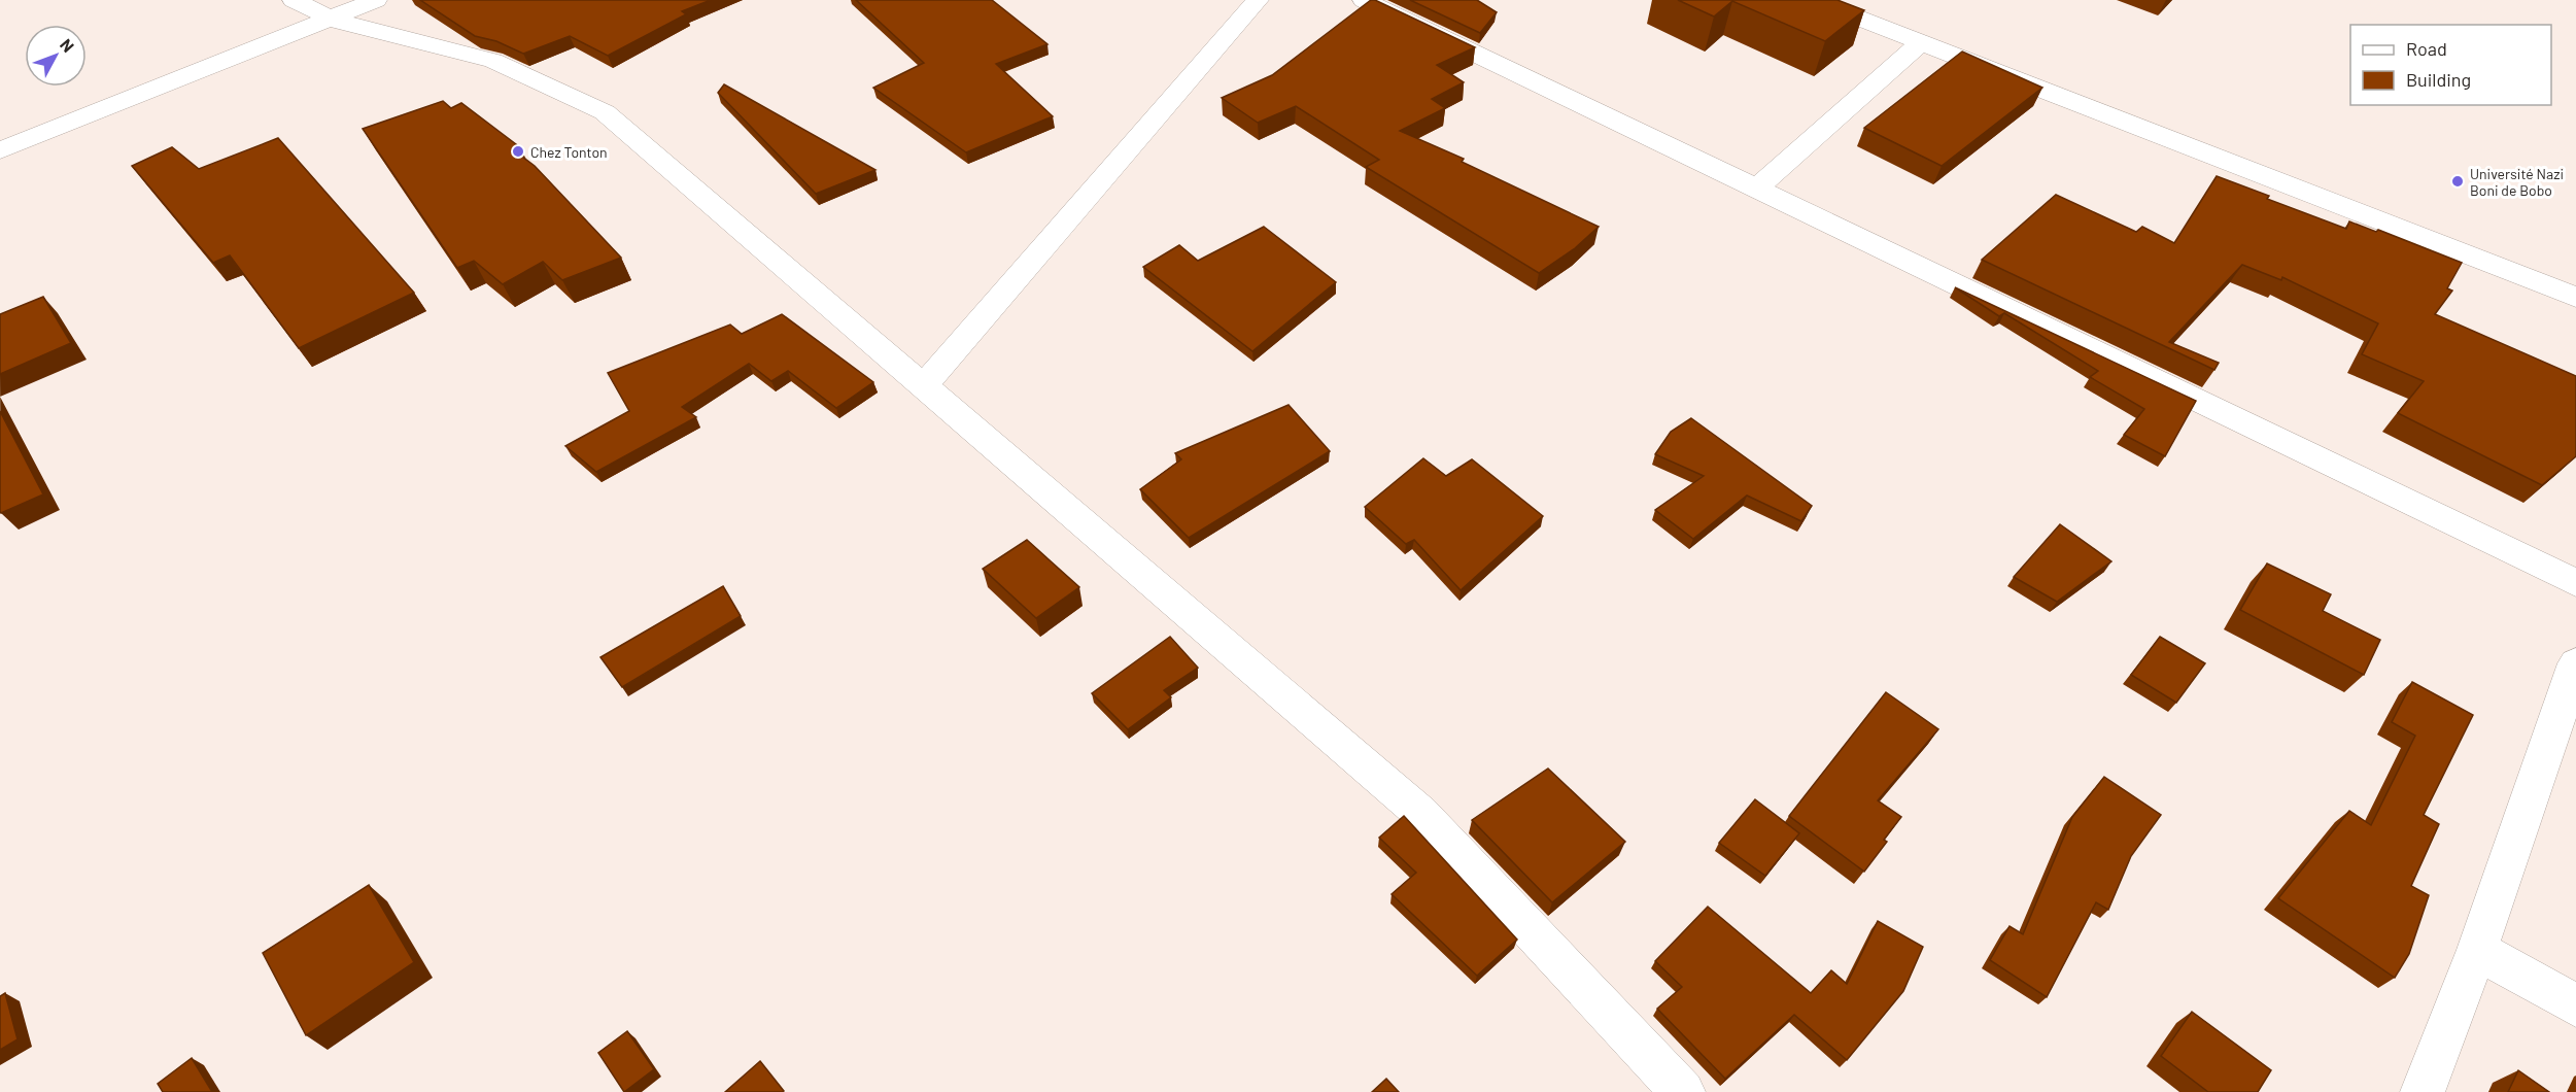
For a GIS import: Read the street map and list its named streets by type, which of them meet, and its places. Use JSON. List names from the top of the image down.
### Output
{
  "places": ["Chez Tonton", "Université Nazi Boni de Bobo"],
  "legend": ["Road", "Building"],
  "north": "top right"
}
